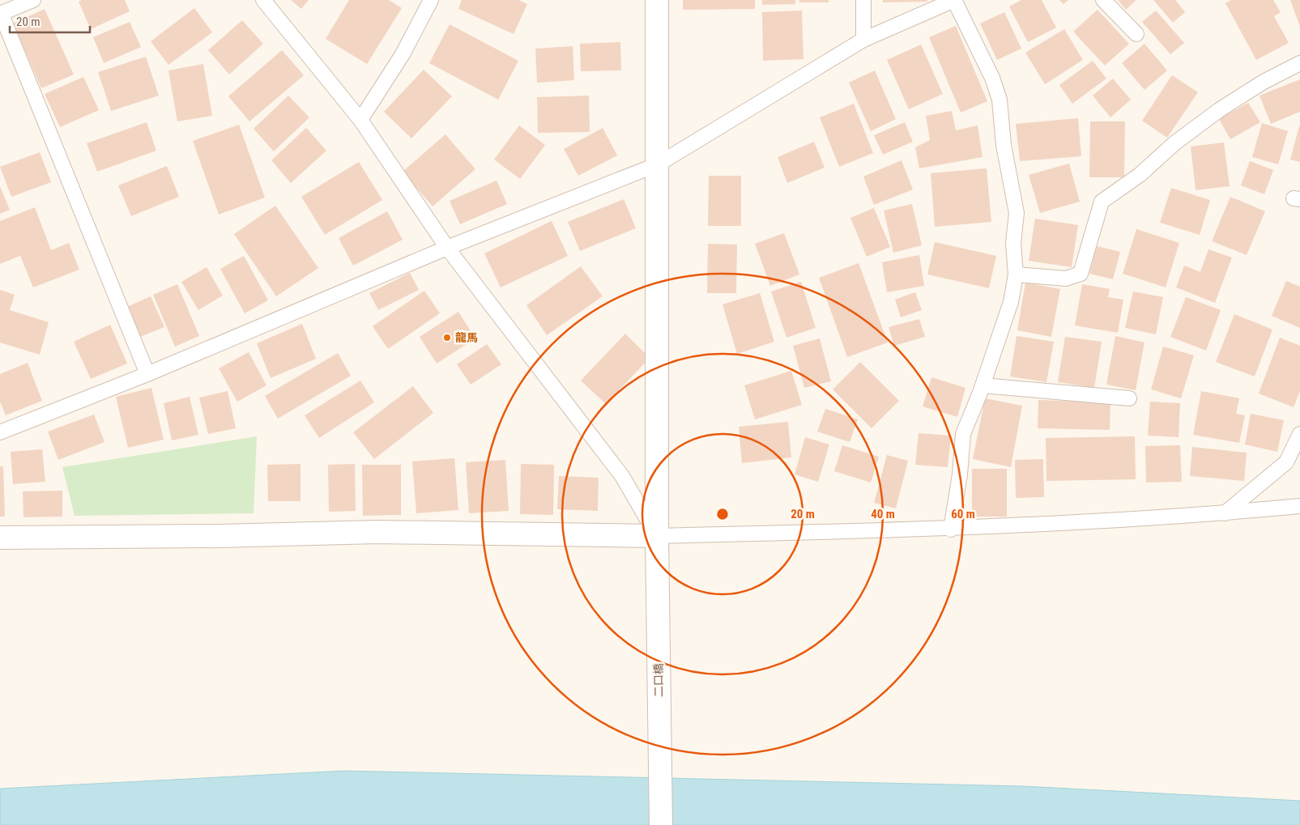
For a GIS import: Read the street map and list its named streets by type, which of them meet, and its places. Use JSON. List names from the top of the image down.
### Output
{
  "streets": {
    "street": ["二口橋"]
  },
  "places": ["龍馬"],
  "scale_bar": "20 m",
  "rings": ["20 m", "40 m", "60 m"]
}
